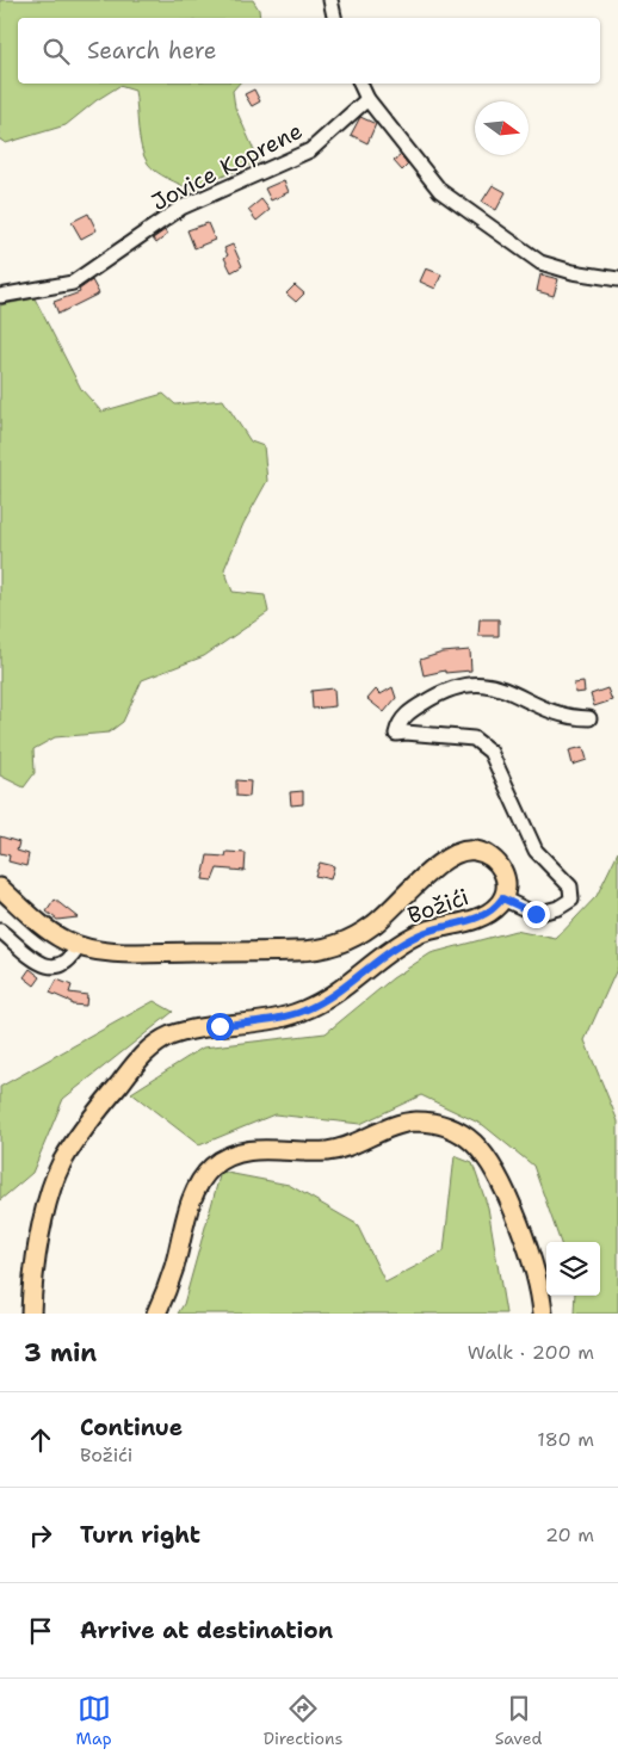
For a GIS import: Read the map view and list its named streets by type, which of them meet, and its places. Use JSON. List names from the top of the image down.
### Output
{
  "streets": {
    "main road": ["Božići"],
    "street": ["Jovice Koprene"]
  },
  "north": "right",
  "page": {
    "search": "Search here",
    "heading": ["3 min", "Walk · 200 m"],
    "list": [
      ["Continue", "Božići", "180 m"],
      ["Turn right", "20 m"],
      "Arrive at destination"
    ],
    "nav": ["Map", "Directions", "Saved"]
  }
}
